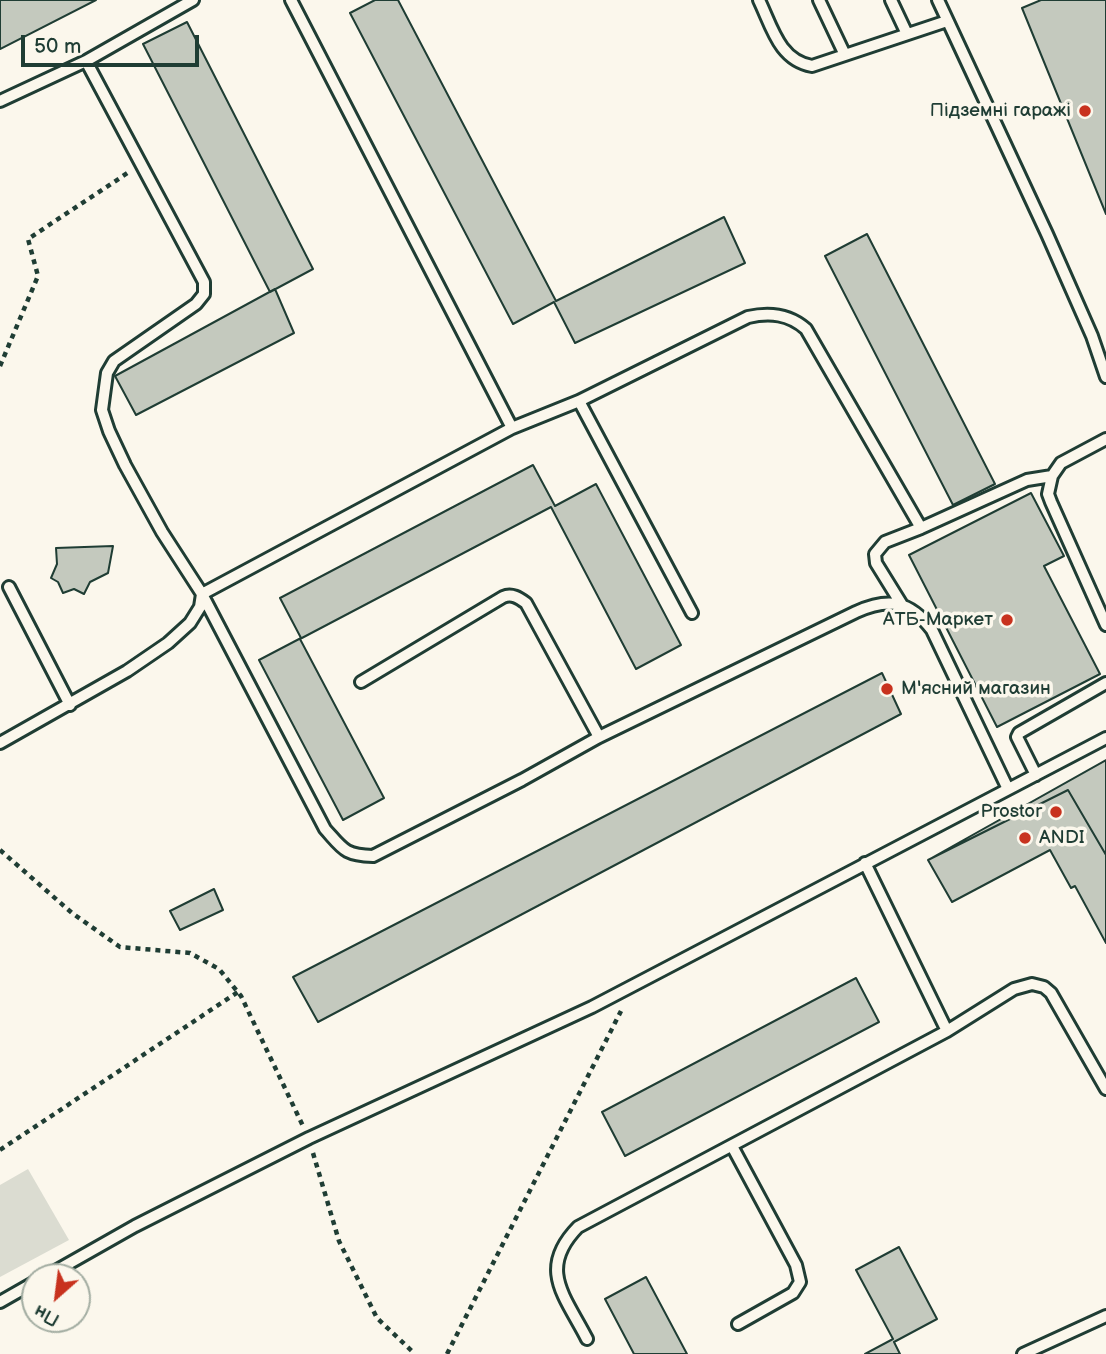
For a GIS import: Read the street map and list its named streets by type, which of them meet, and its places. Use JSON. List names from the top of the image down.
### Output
{
  "places": [
    "Підземні гаражі",
    "АТБ-Маркет",
    "М'ясний магазин",
    "Prostor",
    "ANDI"
  ],
  "scale_bar": "50 m",
  "north": "bottom left"
}
